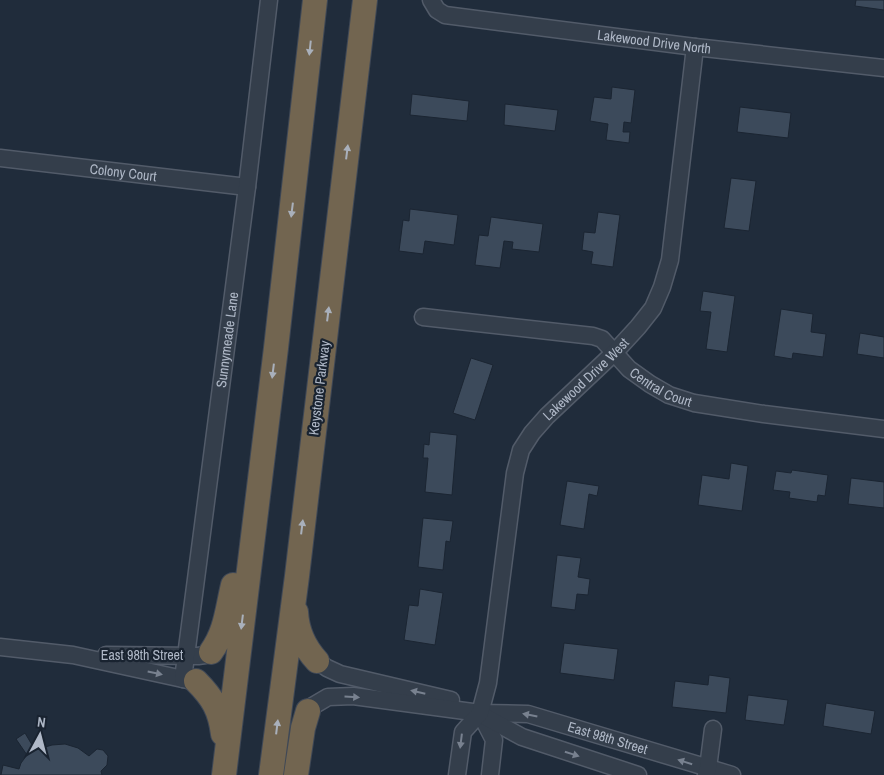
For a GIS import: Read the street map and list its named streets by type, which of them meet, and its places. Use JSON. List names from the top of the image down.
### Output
{
  "streets": {
    "highway": ["Keystone Parkway"],
    "street": [
      "Lakewood Drive North",
      "Colony Court",
      "Sunnymeade Lane",
      "Lakewood Drive West",
      "Central Court",
      "East 98th Street"
    ]
  },
  "crossings": [
    ["Lakewood Drive North", "Lakewood Drive West"],
    ["Colony Court", "Sunnymeade Lane"],
    ["Sunnymeade Lane", "East 98th Street"],
    ["Lakewood Drive West", "Central Court"],
    ["Lakewood Drive West", "East 98th Street"]
  ],
  "north": "top"
}
